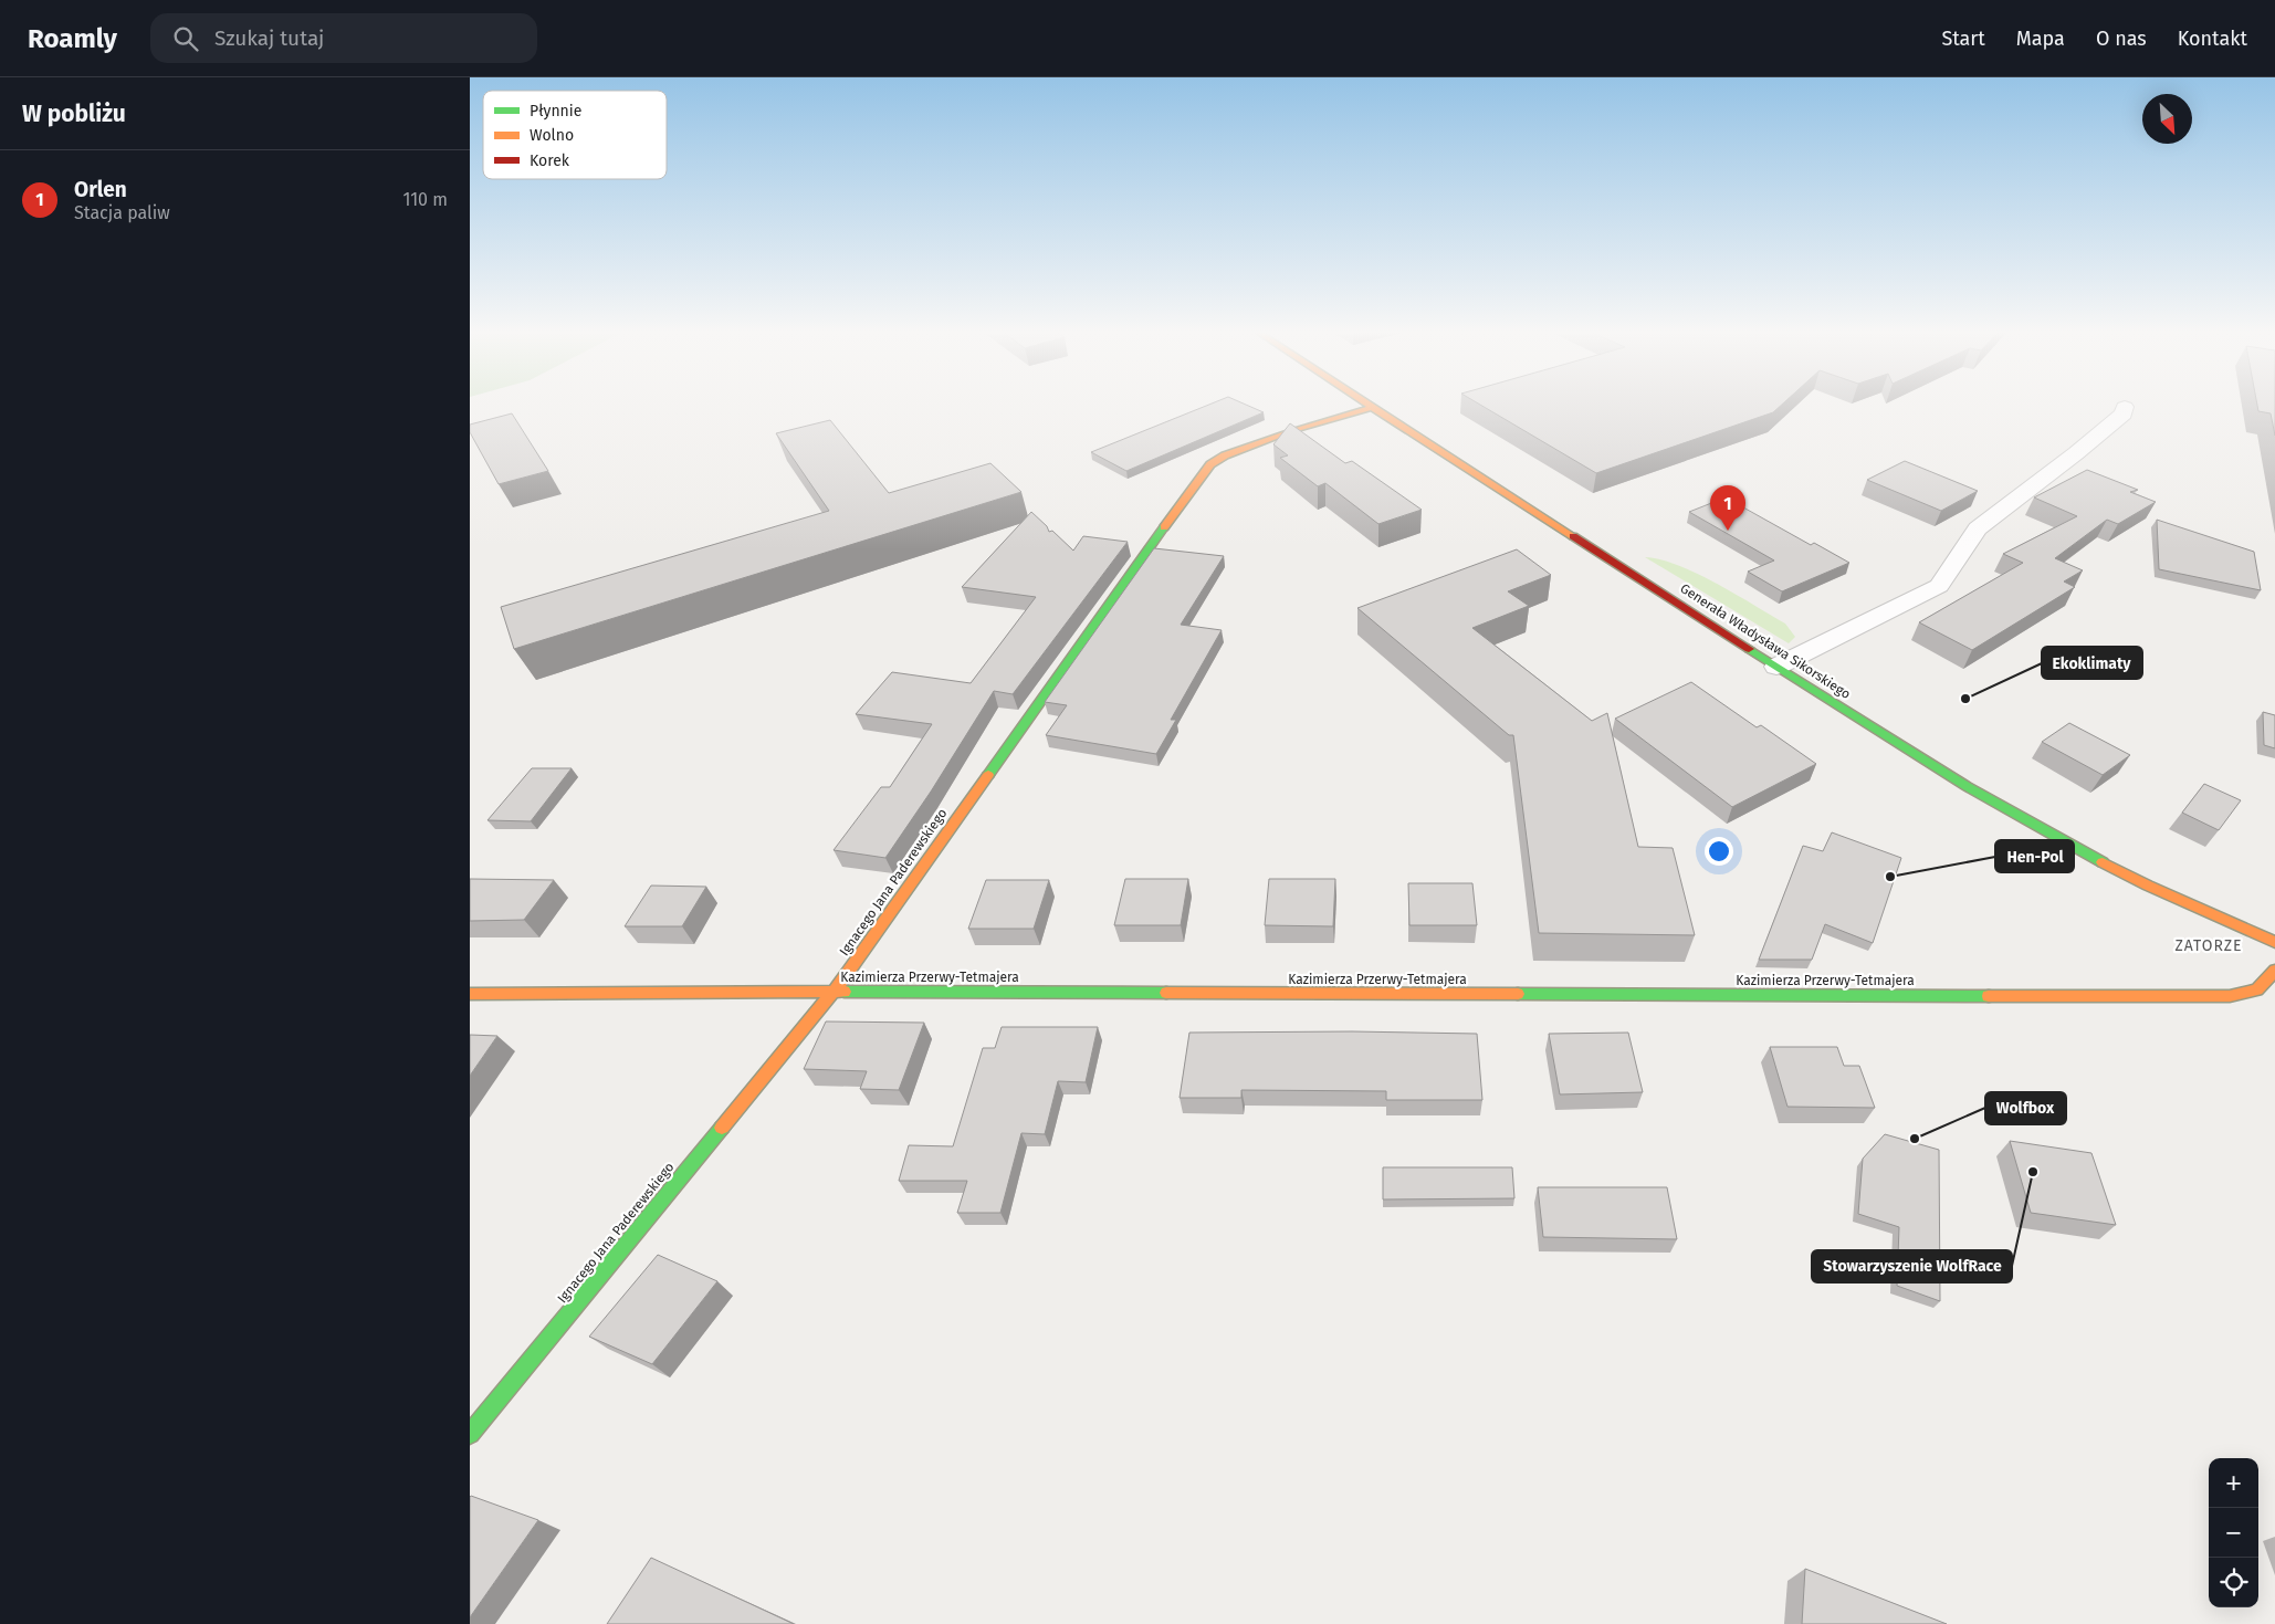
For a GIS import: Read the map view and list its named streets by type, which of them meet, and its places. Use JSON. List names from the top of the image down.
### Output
{
  "streets": {
    "street": ["Generała Władysława Sikorskiego", "Ignacego Jana Paderewskiego", "Kazimierza Przerwy-Tetmajera"]
  },
  "crossings": [
    ["Generała Władysława Sikorskiego", "Ignacego Jana Paderewskiego"],
    ["Ignacego Jana Paderewskiego", "Kazimierza Przerwy-Tetmajera"]
  ],
  "districts": ["ZATORZE"],
  "places": [
    "Ekoklimaty",
    "Hen-Pol",
    "Wolfbox",
    "Stowarzyszenie WolfRace"
  ],
  "legend": ["Płynnie", "Wolno", "Korek"],
  "north": "bottom right",
  "page": {
    "header": "Roamly",
    "search": "Szukaj tutaj",
    "nav": [
      "Start",
      "Mapa",
      "O nas",
      "Kontakt"
    ],
    "heading": "W pobliżu",
    "list": [
      {
        "mark": "1",
        "name": "Orlen",
        "note": "Stacja paliw",
        "value": "110 m"
      }
    ],
    "pins": "1",
    "map_buttons": ["+", "−"]
  }
}
